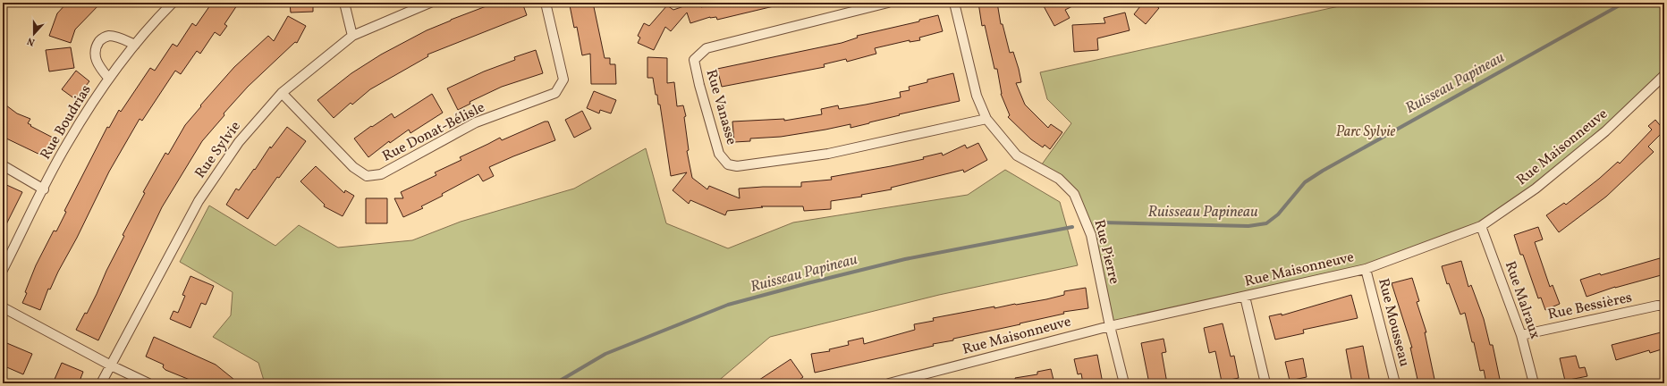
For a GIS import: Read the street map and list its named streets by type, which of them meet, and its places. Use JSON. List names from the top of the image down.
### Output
{
  "streets": {
    "street": [
      "Rue Vanasse",
      "Rue Boudrias",
      "Rue Donat-Bélisle",
      "Rue Maisonneuve",
      "Rue Sylvie",
      "Rue Pierre",
      "Rue Malraux",
      "Rue Bessières",
      "Rue Mousseau"
    ]
  },
  "crossings": [
    ["Rue Vanasse", "Rue Pierre"],
    ["Rue Donat-Bélisle", "Rue Sylvie"],
    ["Rue Maisonneuve", "Rue Pierre"],
    ["Rue Maisonneuve", "Rue Malraux"],
    ["Rue Maisonneuve", "Rue Mousseau"],
    ["Rue Malraux", "Rue Bessières"]
  ],
  "water": ["Ruisseau Papineau"],
  "parks": ["Parc Sylvie"],
  "north": "bottom"
}
